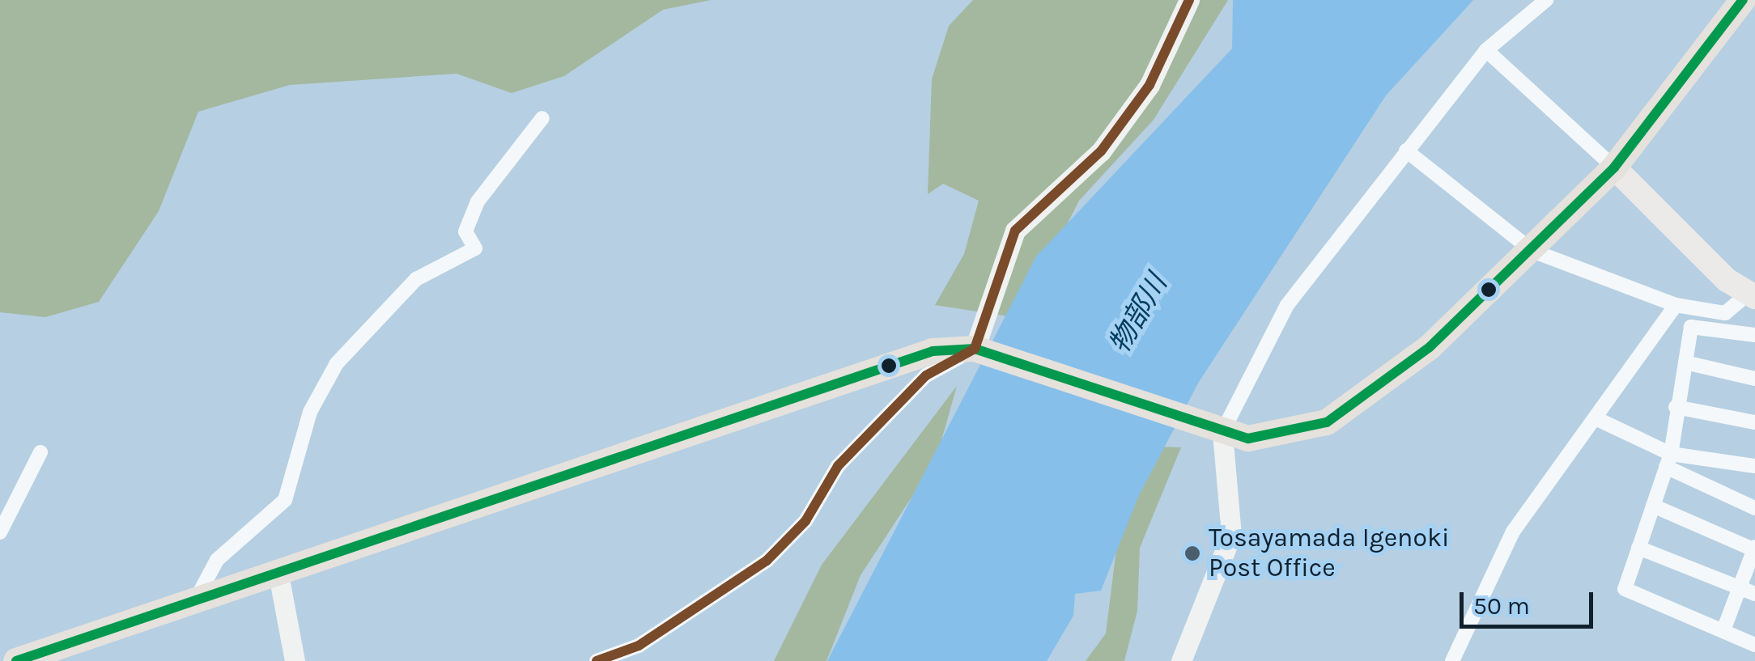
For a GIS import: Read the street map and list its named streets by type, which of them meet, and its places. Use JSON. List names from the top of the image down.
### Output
{
  "water": ["物部川"],
  "places": ["Tosayamada Igenoki Post Office"],
  "scale_bar": "50 m"
}
